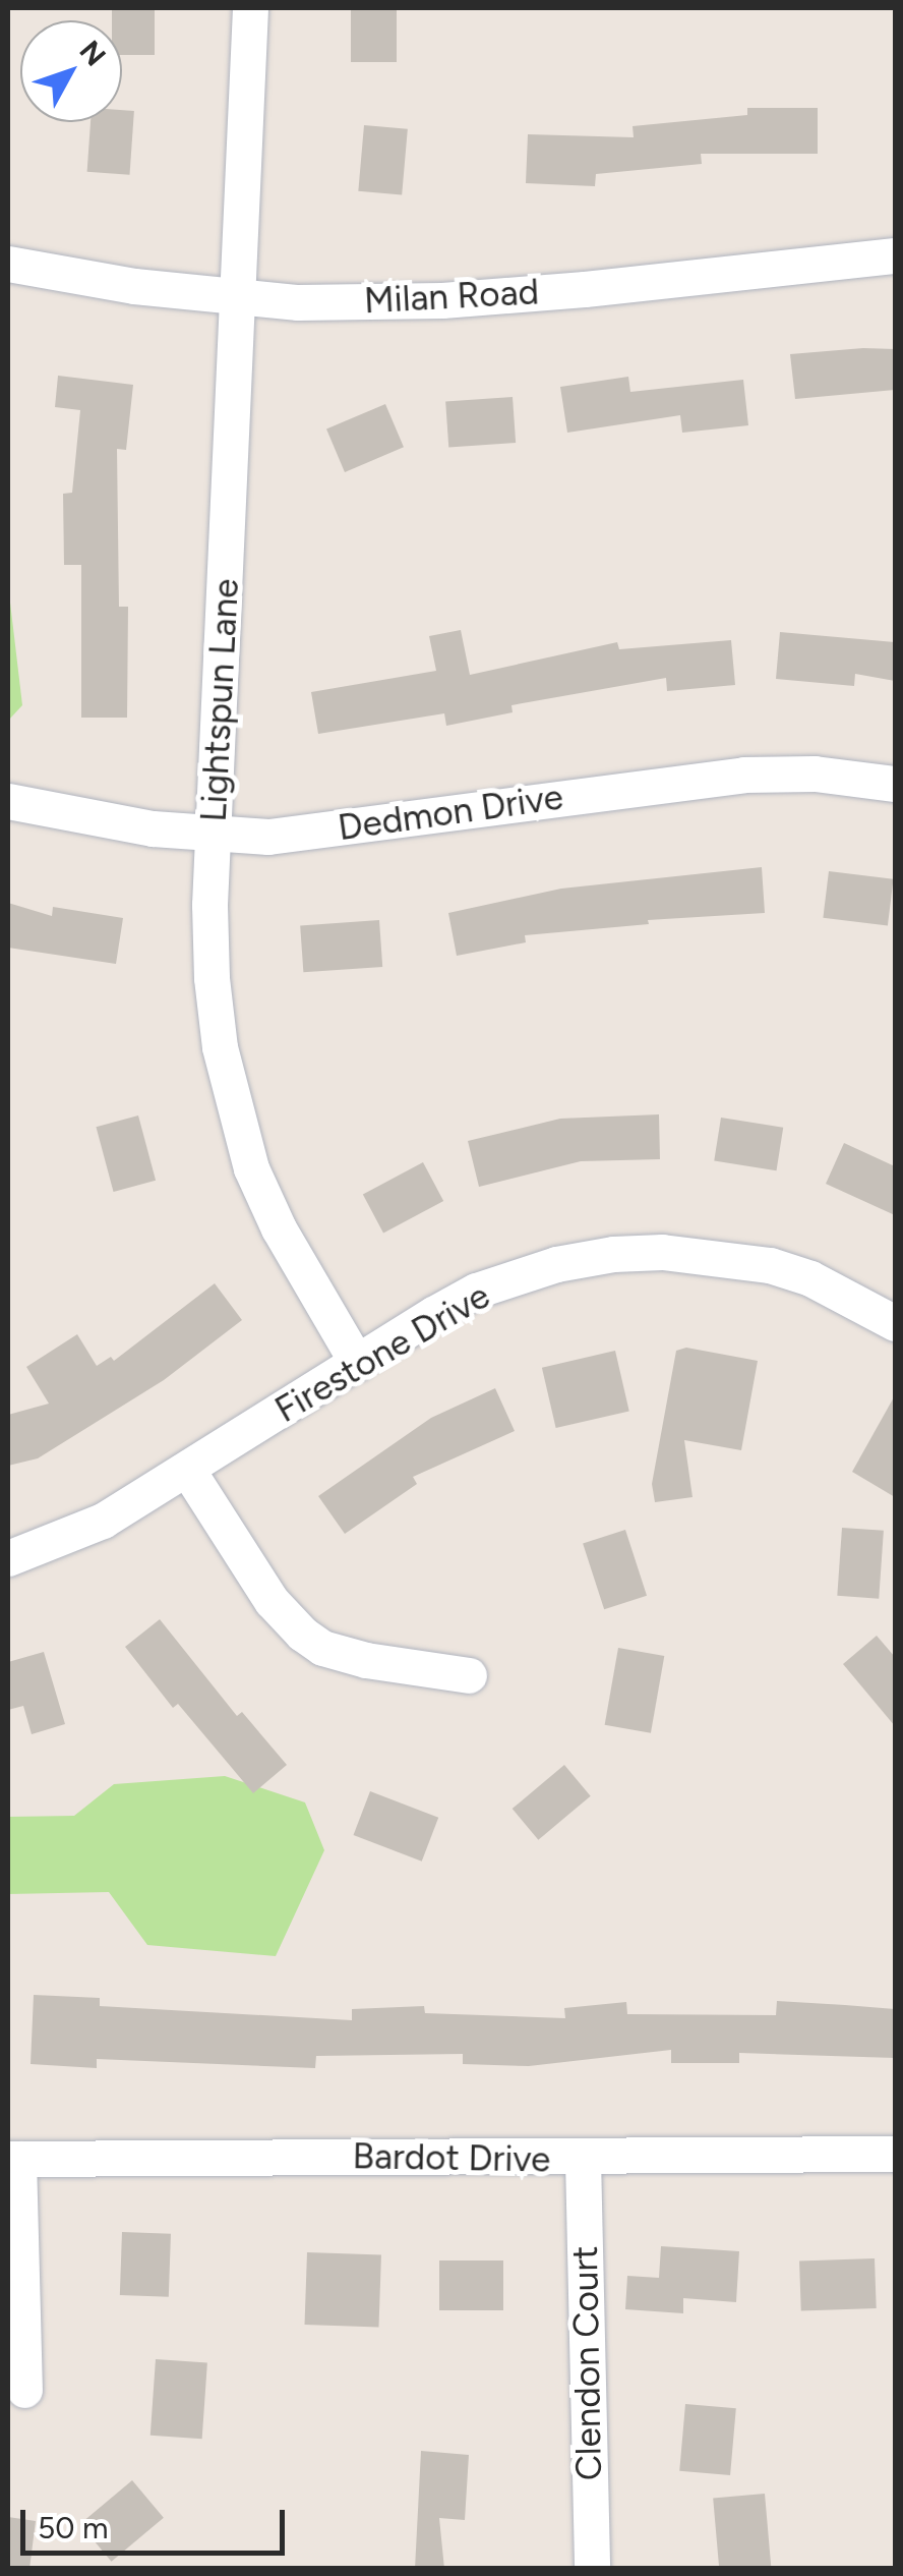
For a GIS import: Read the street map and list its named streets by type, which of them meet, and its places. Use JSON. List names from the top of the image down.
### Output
{
  "streets": {
    "street": [
      "Milan Road",
      "Lightspun Lane",
      "Dedmon Drive",
      "Firestone Drive",
      "Bardot Drive",
      "Clendon Court"
    ]
  },
  "crossings": [
    ["Milan Road", "Lightspun Lane"],
    ["Lightspun Lane", "Dedmon Drive"],
    ["Lightspun Lane", "Firestone Drive"],
    ["Bardot Drive", "Clendon Court"]
  ],
  "scale_bar": "50 m",
  "north": "top right"
}
